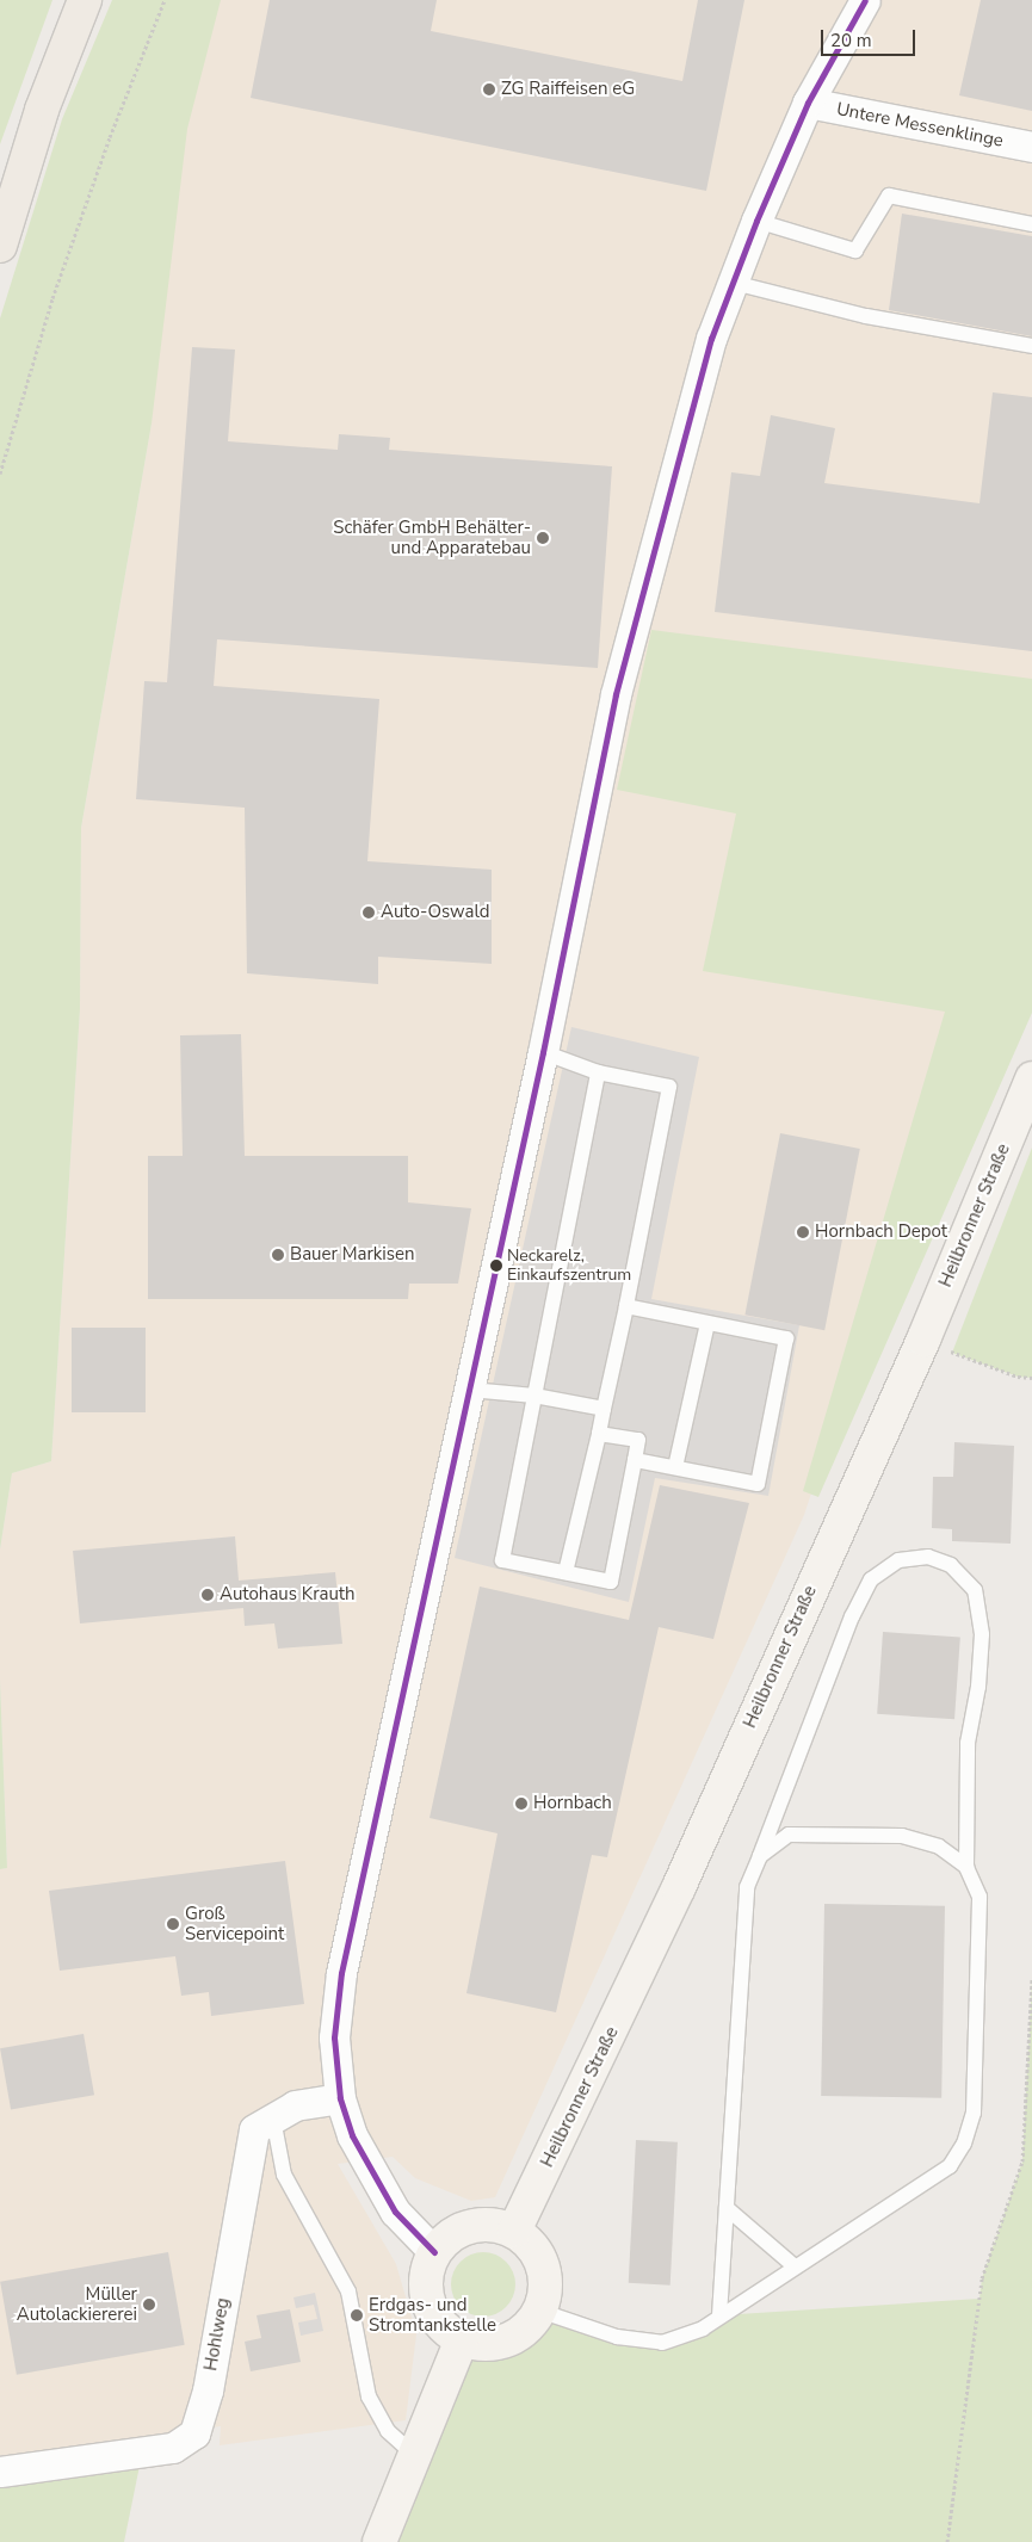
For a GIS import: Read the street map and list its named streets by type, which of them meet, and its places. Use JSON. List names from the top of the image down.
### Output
{
  "streets": {
    "street": ["Untere Messenklinge", "Heilbronner Straße", "Hohlweg"]
  },
  "places": [
    "ZG Raiffeisen eG",
    "Schäfer GmbH Behälter- und Apparatebau",
    "Auto-Oswald",
    "Hornbach Depot",
    "Bauer Markisen",
    "Neckarelz, Einkaufszentrum",
    "Autohaus Krauth",
    "Hornbach",
    "Groß Servicepoint",
    "Müller Autolackiererei",
    "Erdgas- und Stromtankstelle"
  ],
  "scale_bar": "20 m"
}
